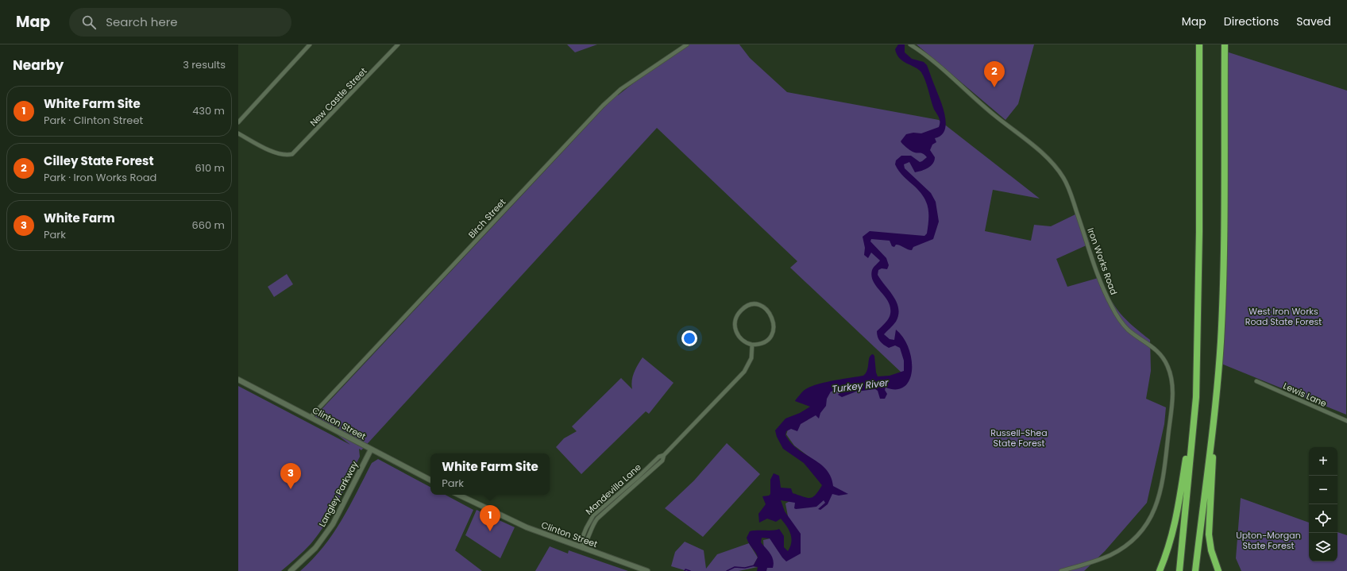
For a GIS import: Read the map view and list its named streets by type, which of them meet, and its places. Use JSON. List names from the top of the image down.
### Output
{
  "streets": {
    "main road": ["Clinton Street", "Langley Parkway"],
    "street": [
      "New Castle Street",
      "Birch Street",
      "Iron Works Road",
      "Lewis Lane",
      "Mandevilla Lane"
    ]
  },
  "crossings": [
    ["Birch Street", "Clinton Street"],
    ["Clinton Street", "Mandevilla Lane"],
    ["Clinton Street", "Langley Parkway"]
  ],
  "water": ["Turkey River"],
  "parks": ["West Iron Works Road State Forest", "Russell-Shea State Forest", "Upton-Morgan State Forest"],
  "page": {
    "header": "Map",
    "search": "Search here",
    "nav": ["Map", "Directions", "Saved"],
    "heading": ["Nearby", "3 results"],
    "pins": ["2", "3", "1"],
    "list": [
      {
        "mark": "1",
        "name": "White Farm Site",
        "note": "Park · Clinton Street",
        "value": "430 m"
      },
      {
        "mark": "2",
        "name": "Cilley State Forest",
        "note": "Park · Iron Works Road",
        "value": "610 m"
      },
      {
        "mark": "3",
        "name": "White Farm",
        "note": "Park",
        "value": "660 m"
      }
    ],
    "map_buttons": ["+", "−"],
    "popup": ["White Farm Site", "Park"]
  }
}
